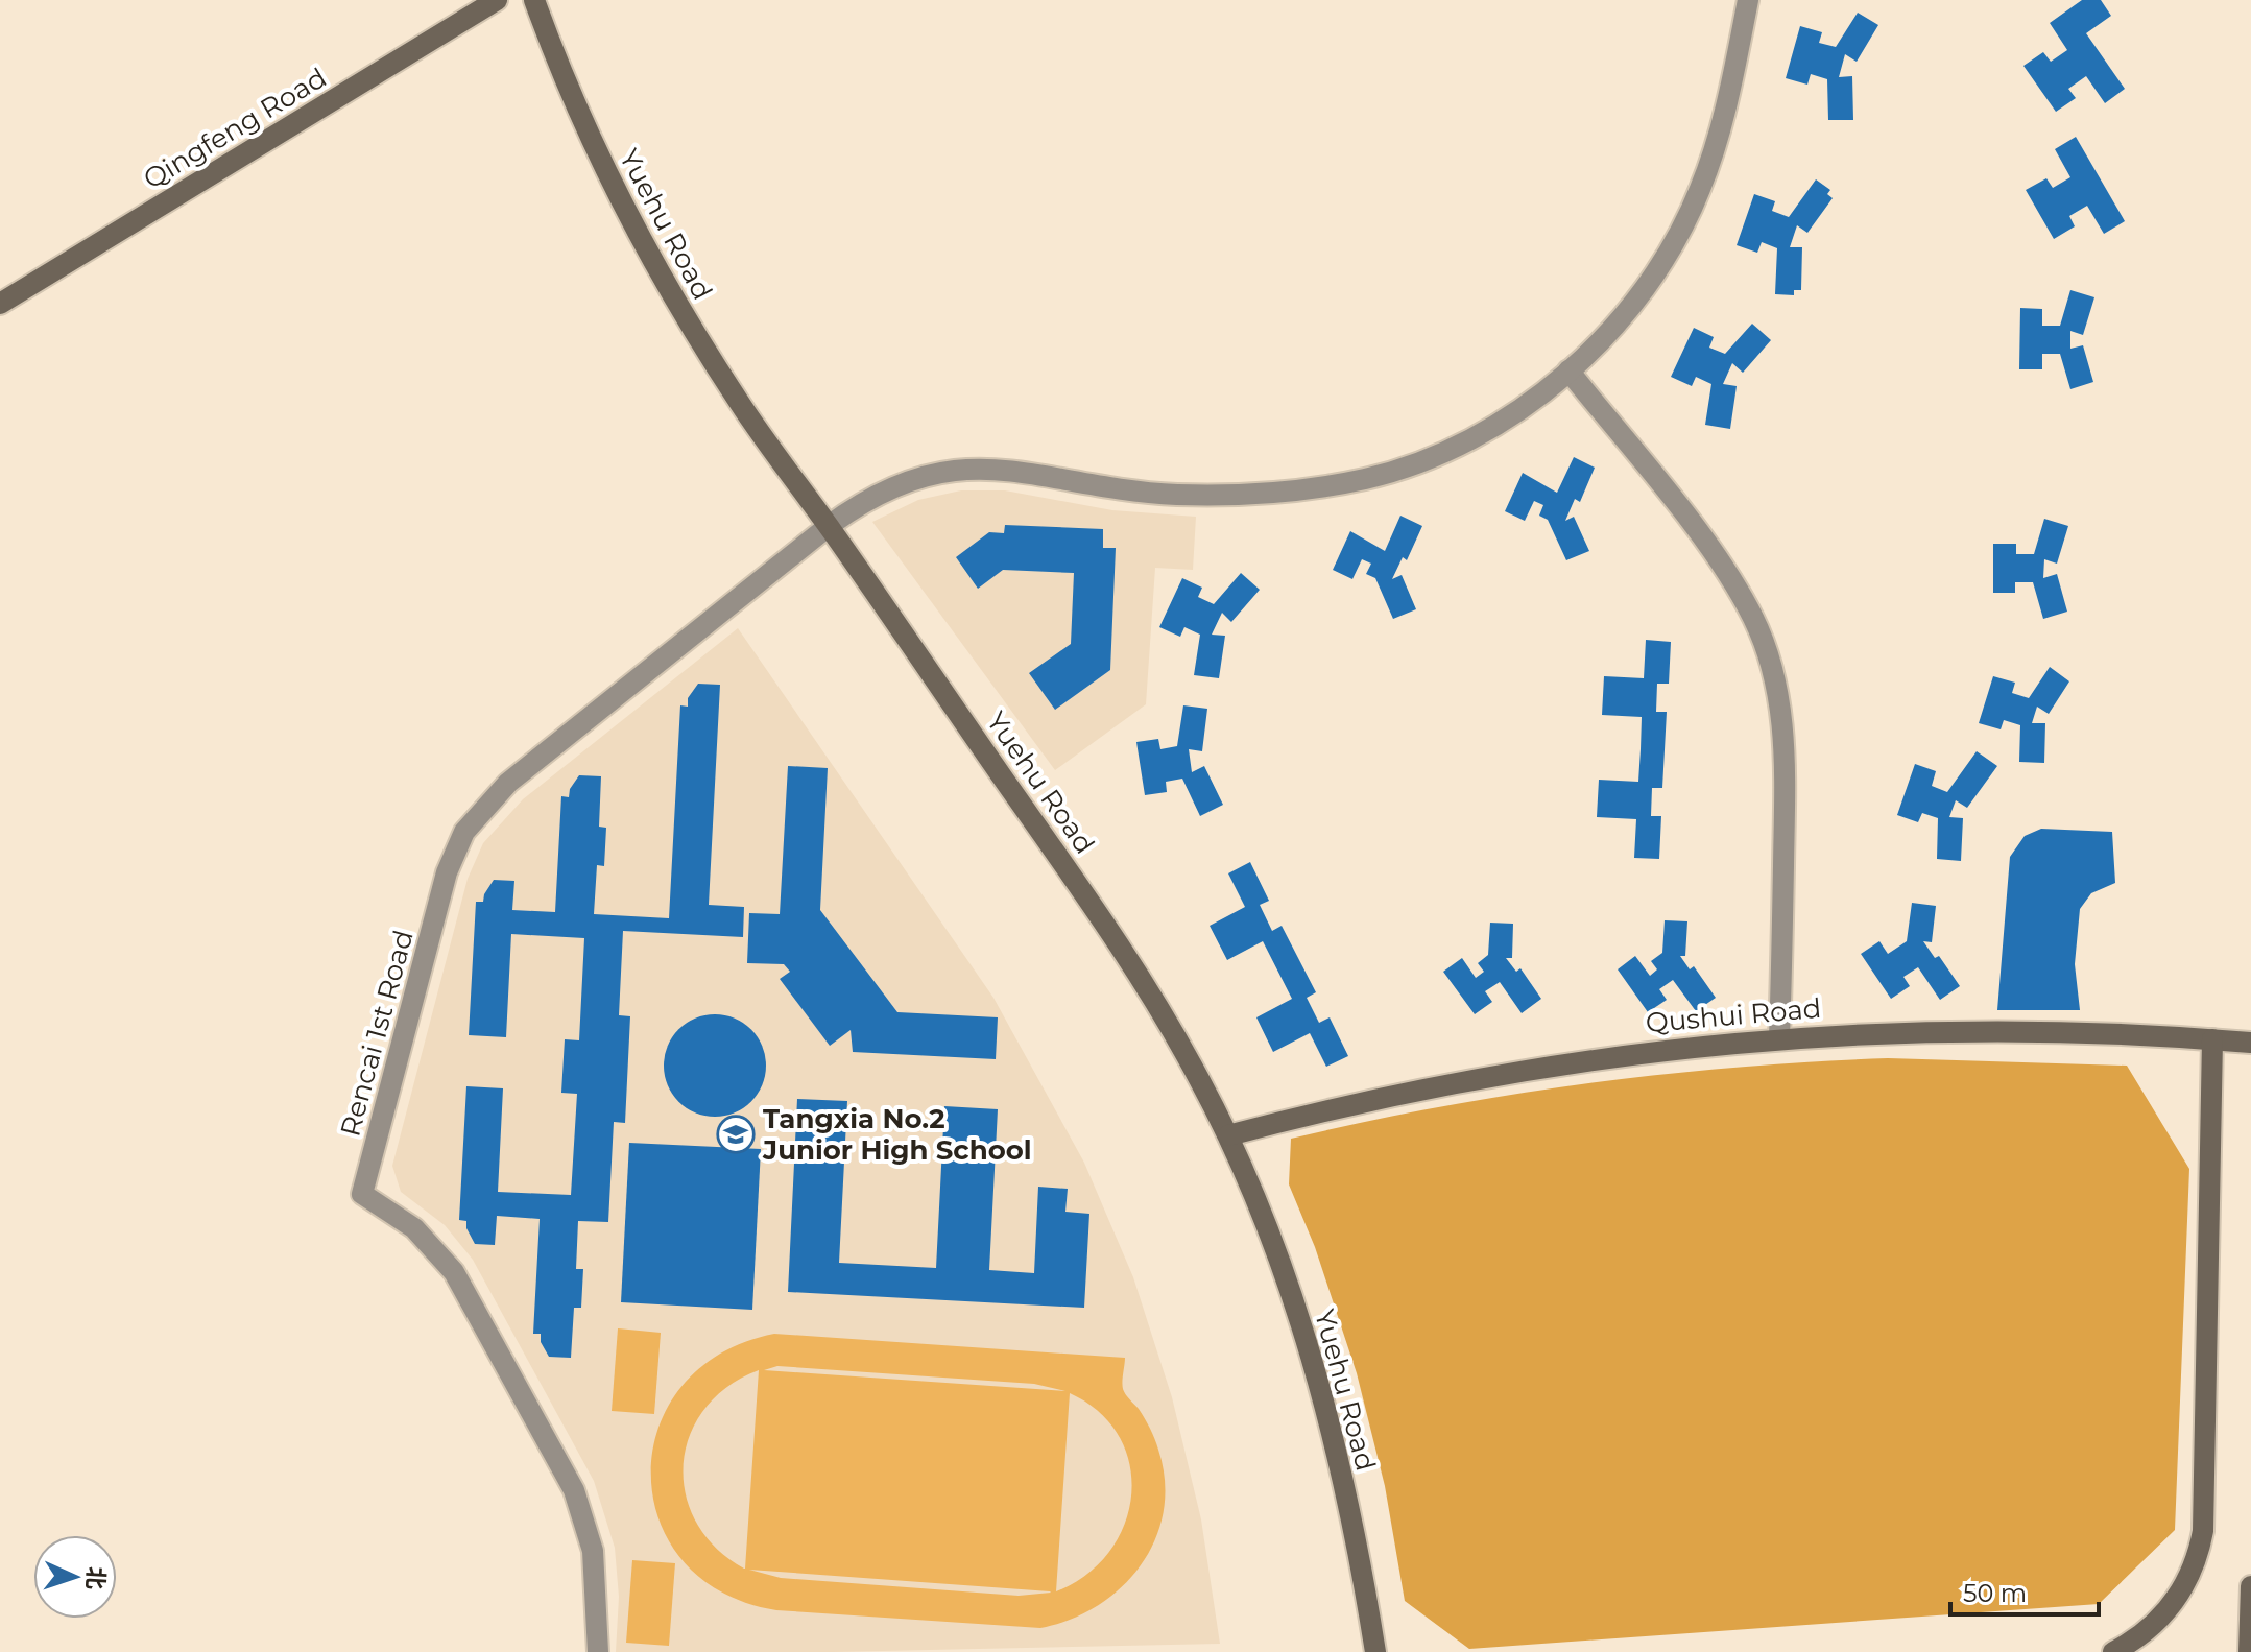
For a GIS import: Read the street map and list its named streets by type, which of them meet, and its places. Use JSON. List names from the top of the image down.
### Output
{
  "streets": {
    "street": [
      "Qingfeng Road",
      "Yuehu Road",
      "Qushui Road",
      "Rencai 1st Road"
    ]
  },
  "crossings": [
    ["Yuehu Road", "Qushui Road"],
    ["Yuehu Road", "Rencai 1st Road"]
  ],
  "places": {
    "school or university": ["Tangxia No.2 Junior High School"]
  },
  "scale_bar": "50 m",
  "north": "right"
}
